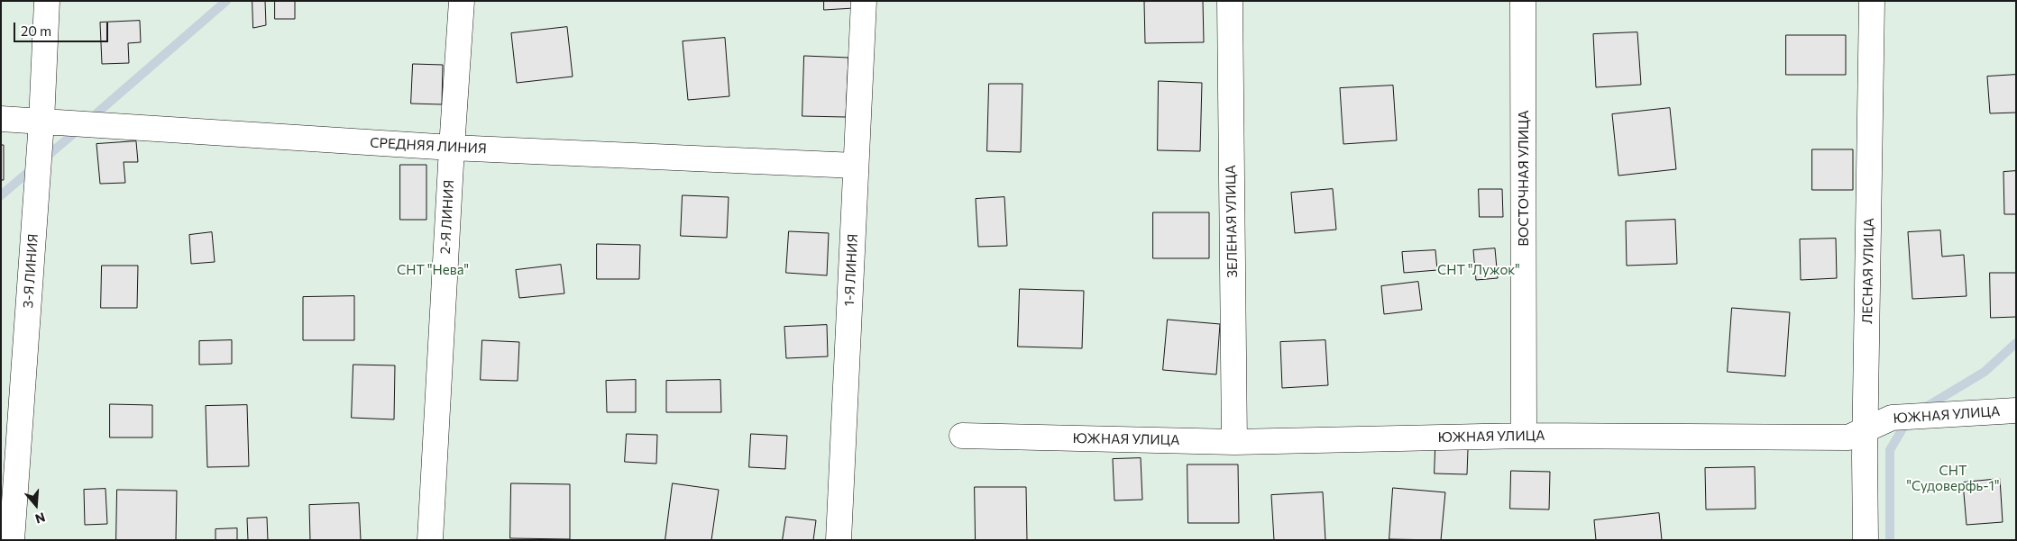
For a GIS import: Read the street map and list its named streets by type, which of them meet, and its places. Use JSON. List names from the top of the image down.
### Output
{
  "streets": {
    "street": [
      "СРЕДНЯЯ ЛИНИЯ",
      "ВОСТОЧНАЯ УЛИЦА",
      "2-Я ЛИНИЯ",
      "ЗЕЛЕНАЯ УЛИЦА",
      "1-Я ЛИНИЯ",
      "3-Я ЛИНИЯ",
      "ЛЕСНАЯ УЛИЦА",
      "ЮЖНАЯ УЛИЦА"
    ]
  },
  "crossings": [
    ["СРЕДНЯЯ ЛИНИЯ", "2-Я ЛИНИЯ"],
    ["СРЕДНЯЯ ЛИНИЯ", "1-Я ЛИНИЯ"],
    ["СРЕДНЯЯ ЛИНИЯ", "3-Я ЛИНИЯ"],
    ["ВОСТОЧНАЯ УЛИЦА", "ЮЖНАЯ УЛИЦА"],
    ["ЗЕЛЕНАЯ УЛИЦА", "ЮЖНАЯ УЛИЦА"],
    ["ЛЕСНАЯ УЛИЦА", "ЮЖНАЯ УЛИЦА"]
  ],
  "parks": ["СНТ \"Нева\"", "СНТ \"Лужок\"", "СНТ \"Судоверфь-1\""],
  "scale_bar": "20 m",
  "north": "bottom"
}
